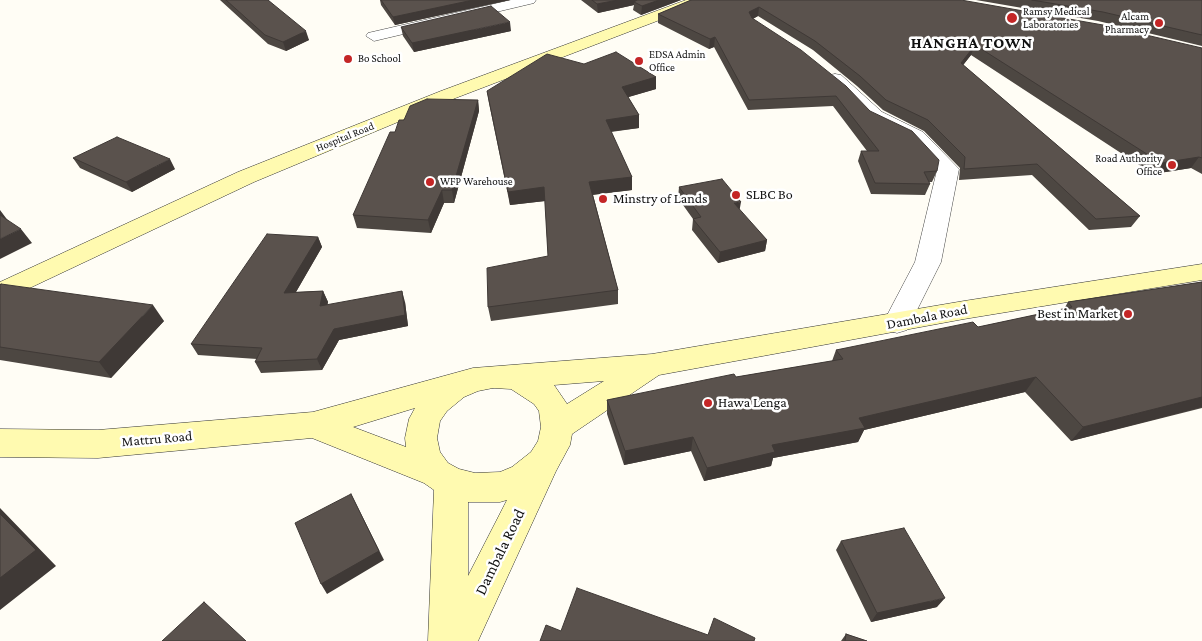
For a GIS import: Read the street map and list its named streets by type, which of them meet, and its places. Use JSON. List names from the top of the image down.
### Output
{
  "streets": {
    "street": ["Hospital Road", "Dambala Road", "Mattru Road"]
  },
  "crossings": [
    ["Dambala Road", "Mattru Road"]
  ],
  "districts": ["HANGHA TOWN"],
  "places": [
    "Ramsy Medical Laboratories",
    "Alcam Pharmacy",
    "Bo School",
    "EDSA Admin Office",
    "Road Authority Office",
    "WFP Warehouse",
    "SLBC Bo",
    "Minstry of Lands",
    "Best in Market",
    "Hawa Lenga"
  ]
}
